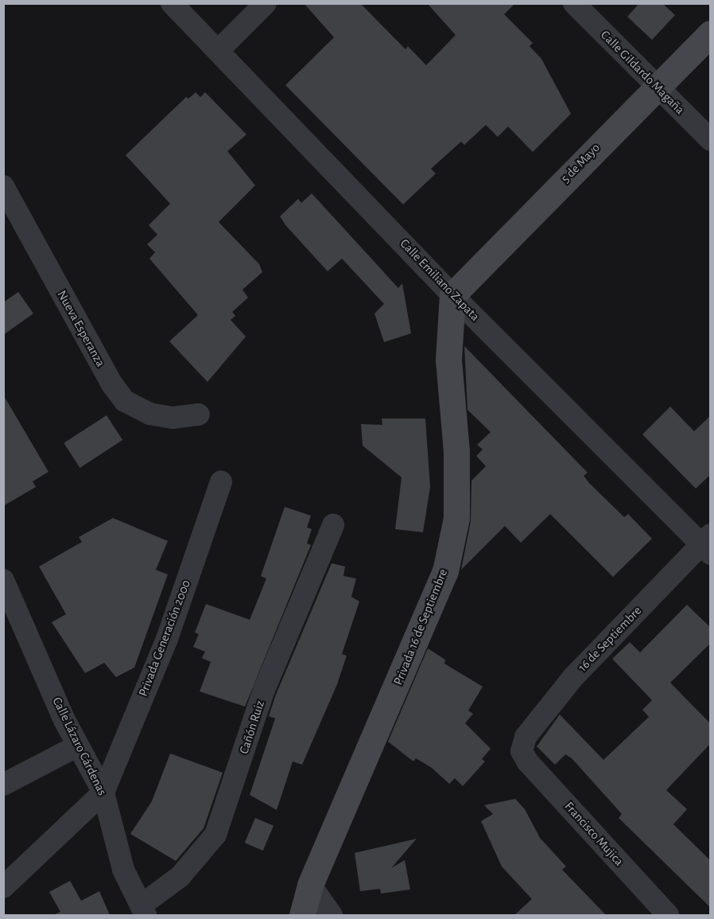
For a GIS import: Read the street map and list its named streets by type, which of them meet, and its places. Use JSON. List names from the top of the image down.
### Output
{
  "streets": {
    "street": [
      "Calle Gildardo Magaña",
      "5 de Mayo",
      "Calle Emiliano Zapata",
      "Nueva Esperanza",
      "Privada 16 de Septiembre",
      "Privada Generación 2000",
      "16 de Septiembre",
      "Cañón Ruiz",
      "Calle Lázaro Cárdenas",
      "Francisco Mujica"
    ]
  },
  "crossings": [
    ["Calle Gildardo Magaña", "5 de Mayo"],
    ["5 de Mayo", "Calle Emiliano Zapata"],
    ["5 de Mayo", "Privada 16 de Septiembre"],
    ["Calle Emiliano Zapata", "Privada 16 de Septiembre"],
    ["Calle Emiliano Zapata", "16 de Septiembre"],
    ["Privada Generación 2000", "Calle Lázaro Cárdenas"],
    ["16 de Septiembre", "Francisco Mujica"],
    ["Cañón Ruiz", "Calle Lázaro Cárdenas"]
  ]
}
